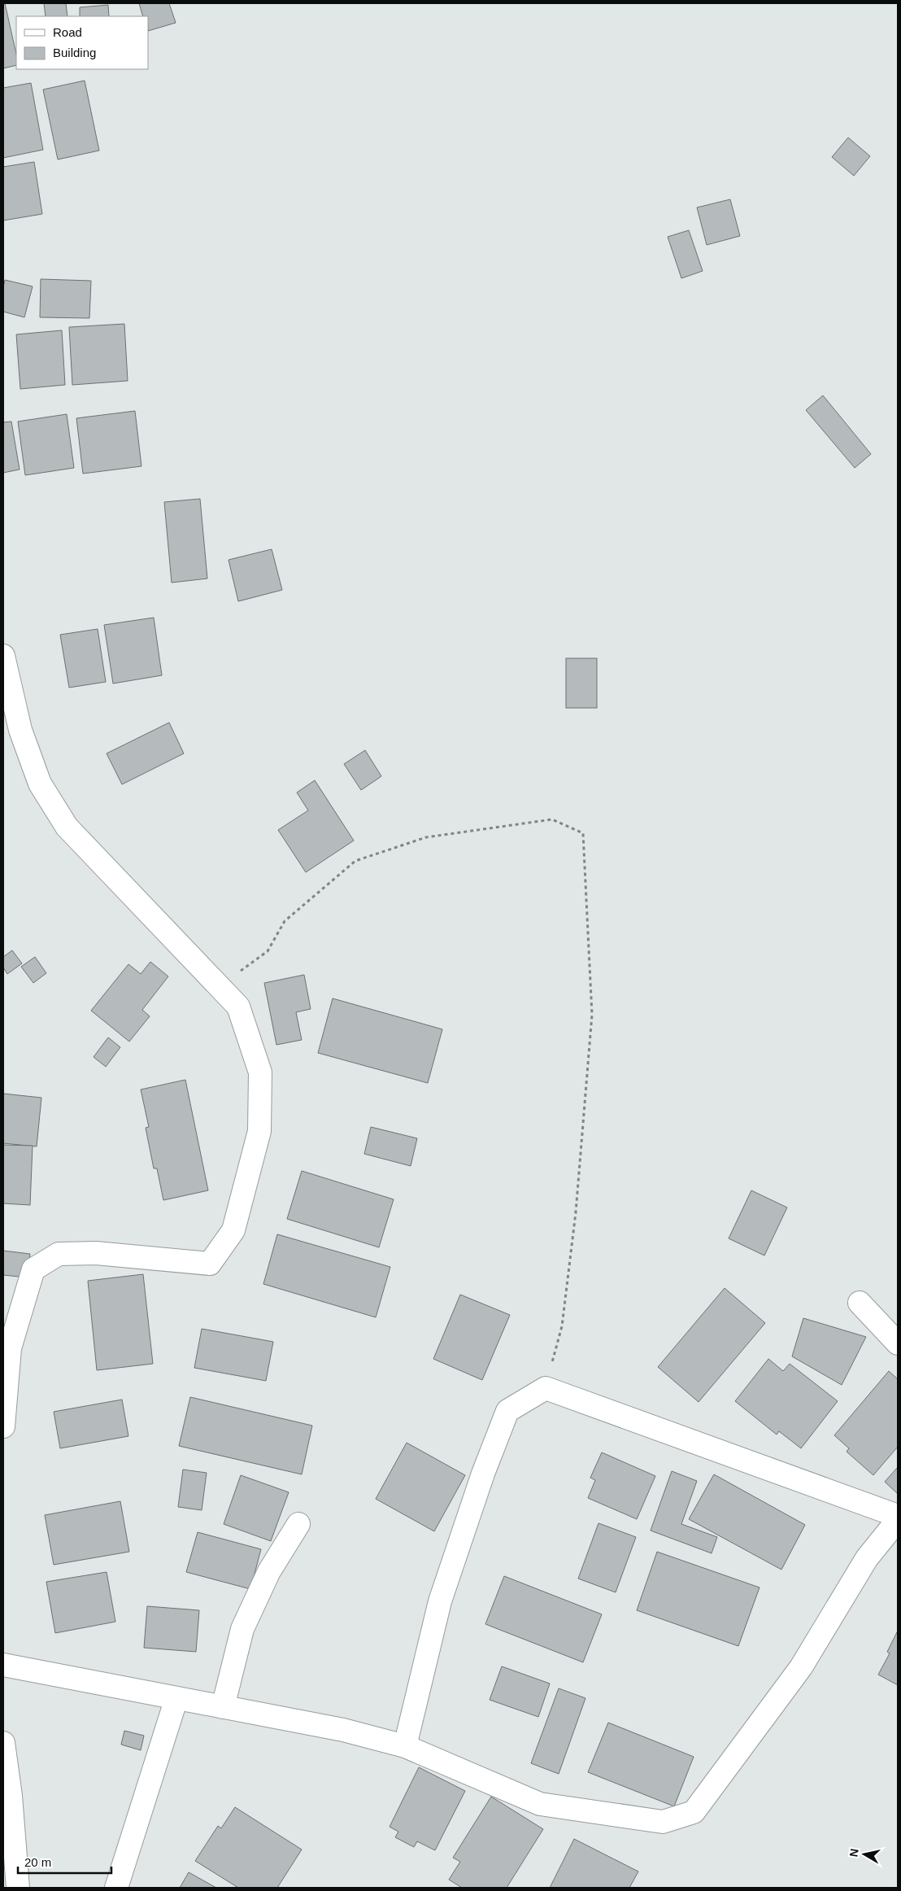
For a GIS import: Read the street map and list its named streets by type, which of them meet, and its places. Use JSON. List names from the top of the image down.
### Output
{
  "legend": ["Road", "Building"],
  "scale_bar": "20 m",
  "north": "left"
}
